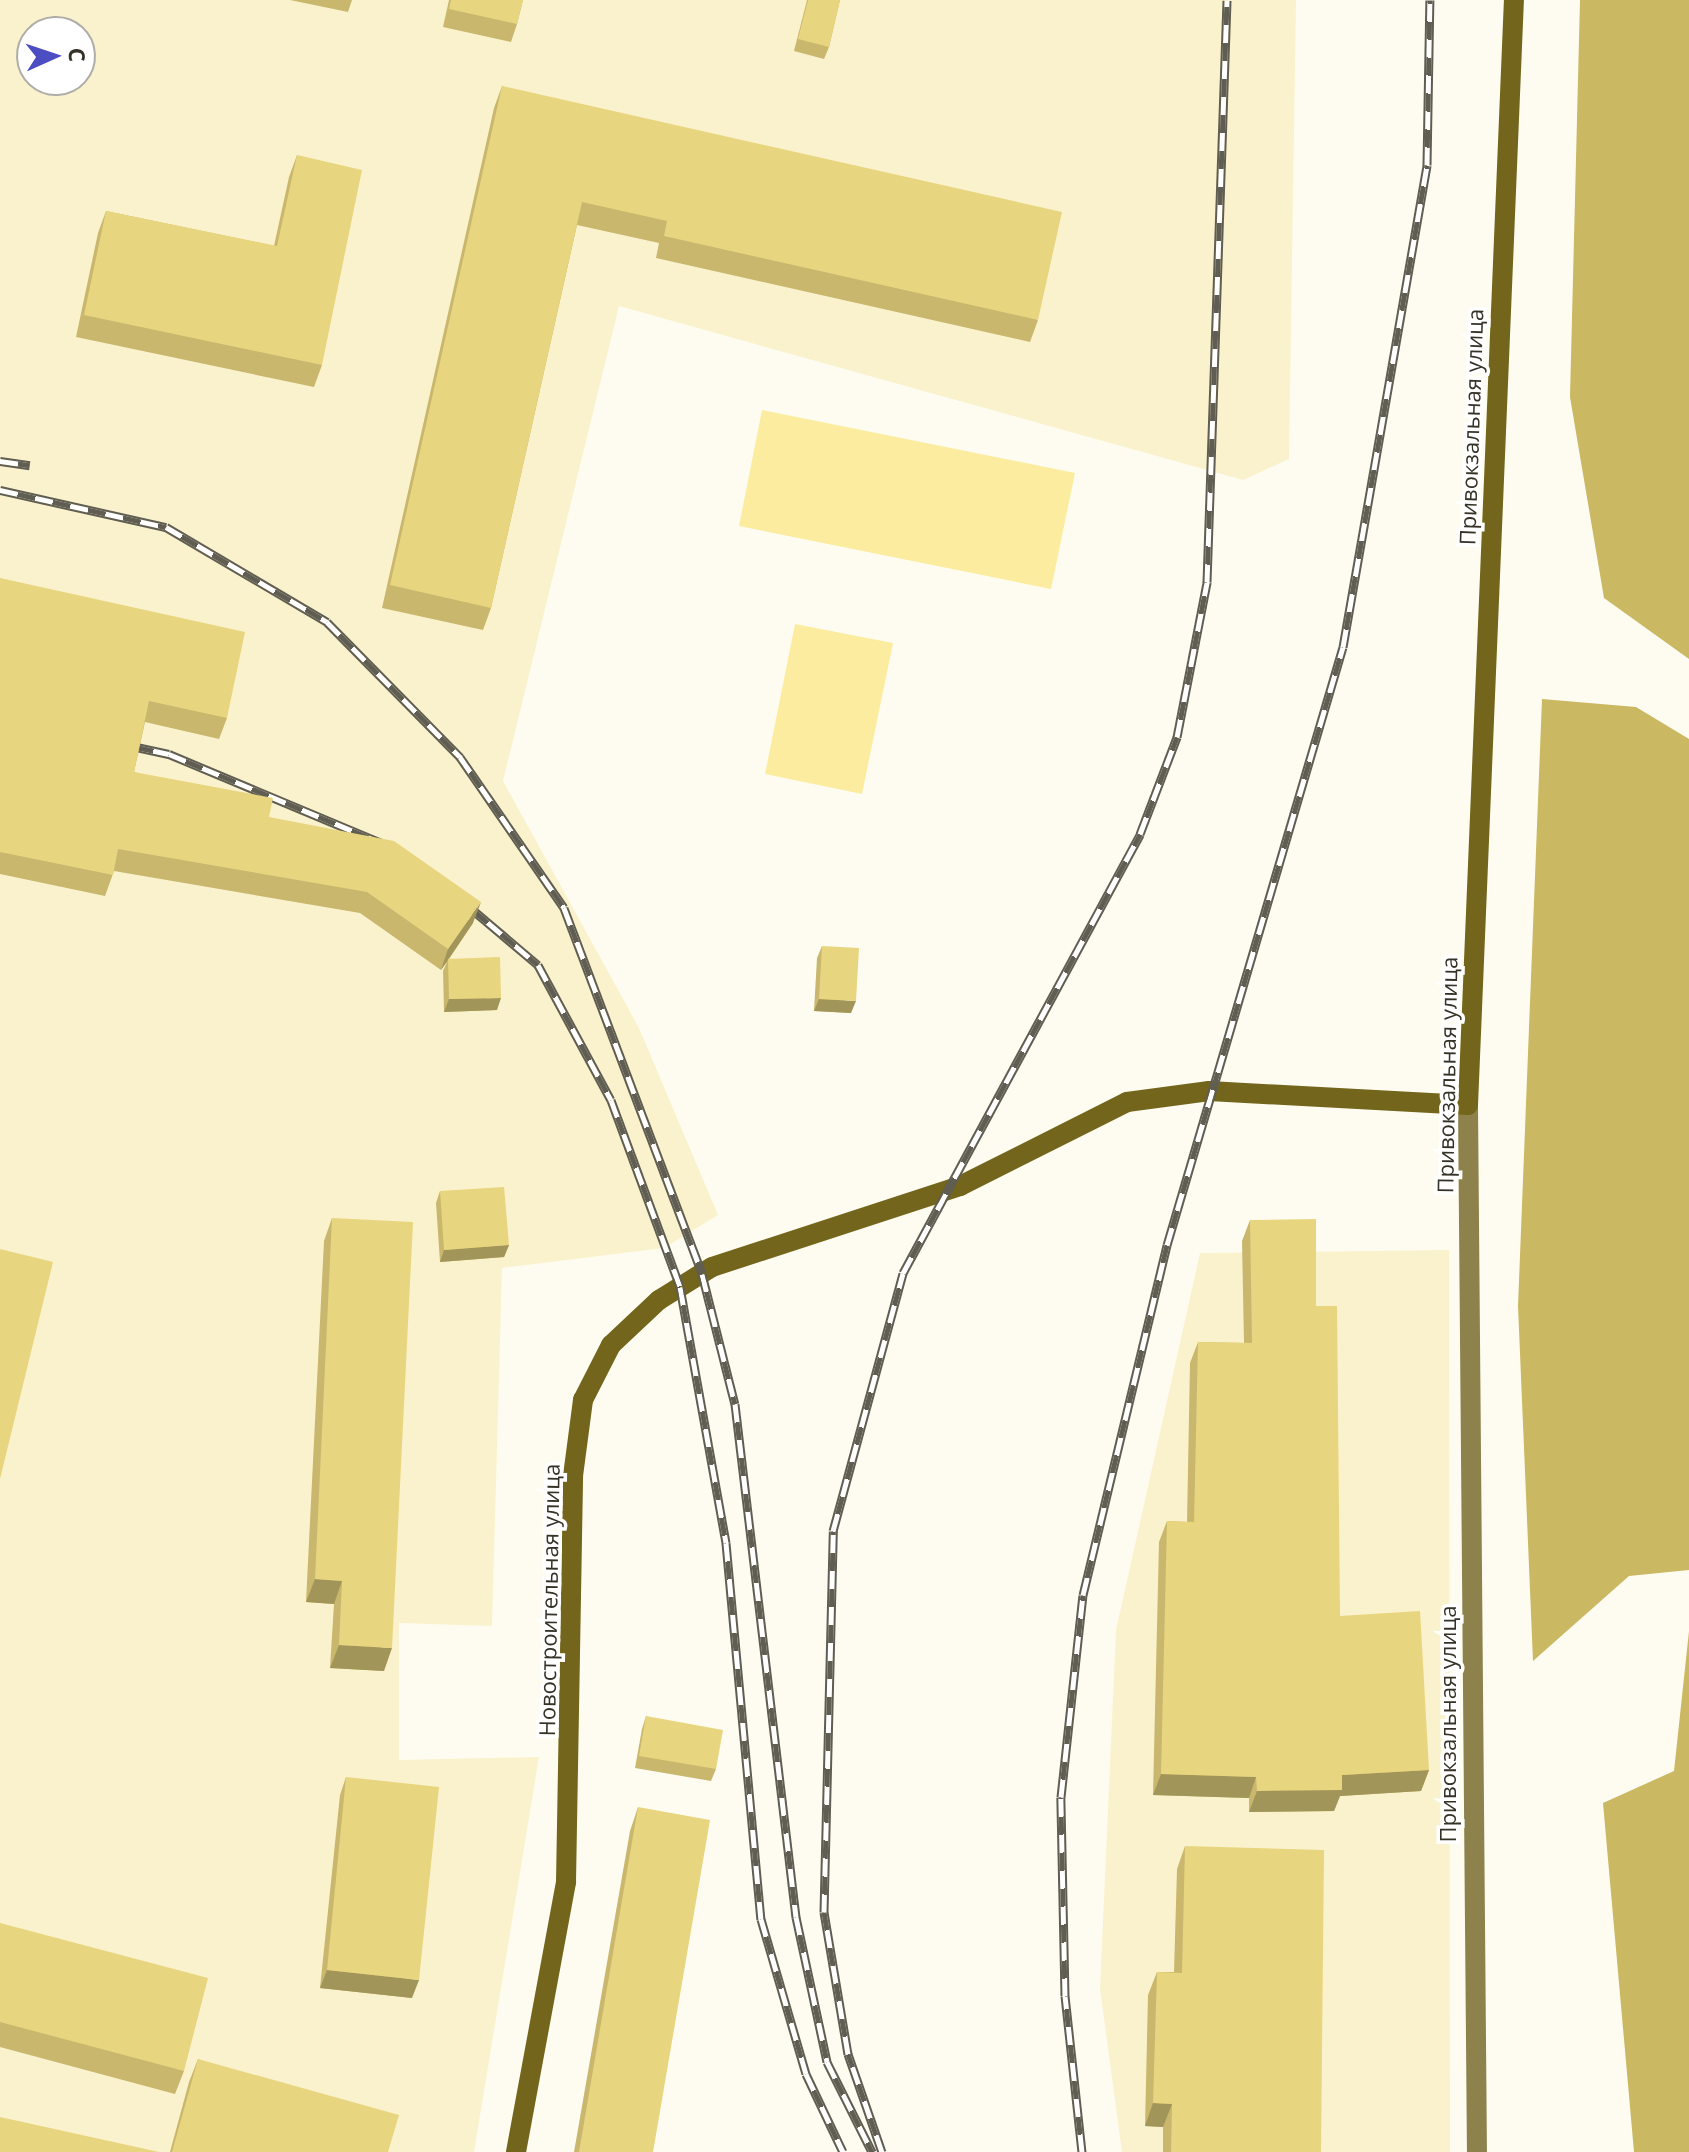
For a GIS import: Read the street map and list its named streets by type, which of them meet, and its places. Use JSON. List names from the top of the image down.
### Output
{
  "streets": {
    "main road": ["Привокзальная улица", "Новостроительная улица"]
  },
  "crossings": [
    ["Привокзальная улица", "Новостроительная улица"]
  ],
  "north": "right"
}
